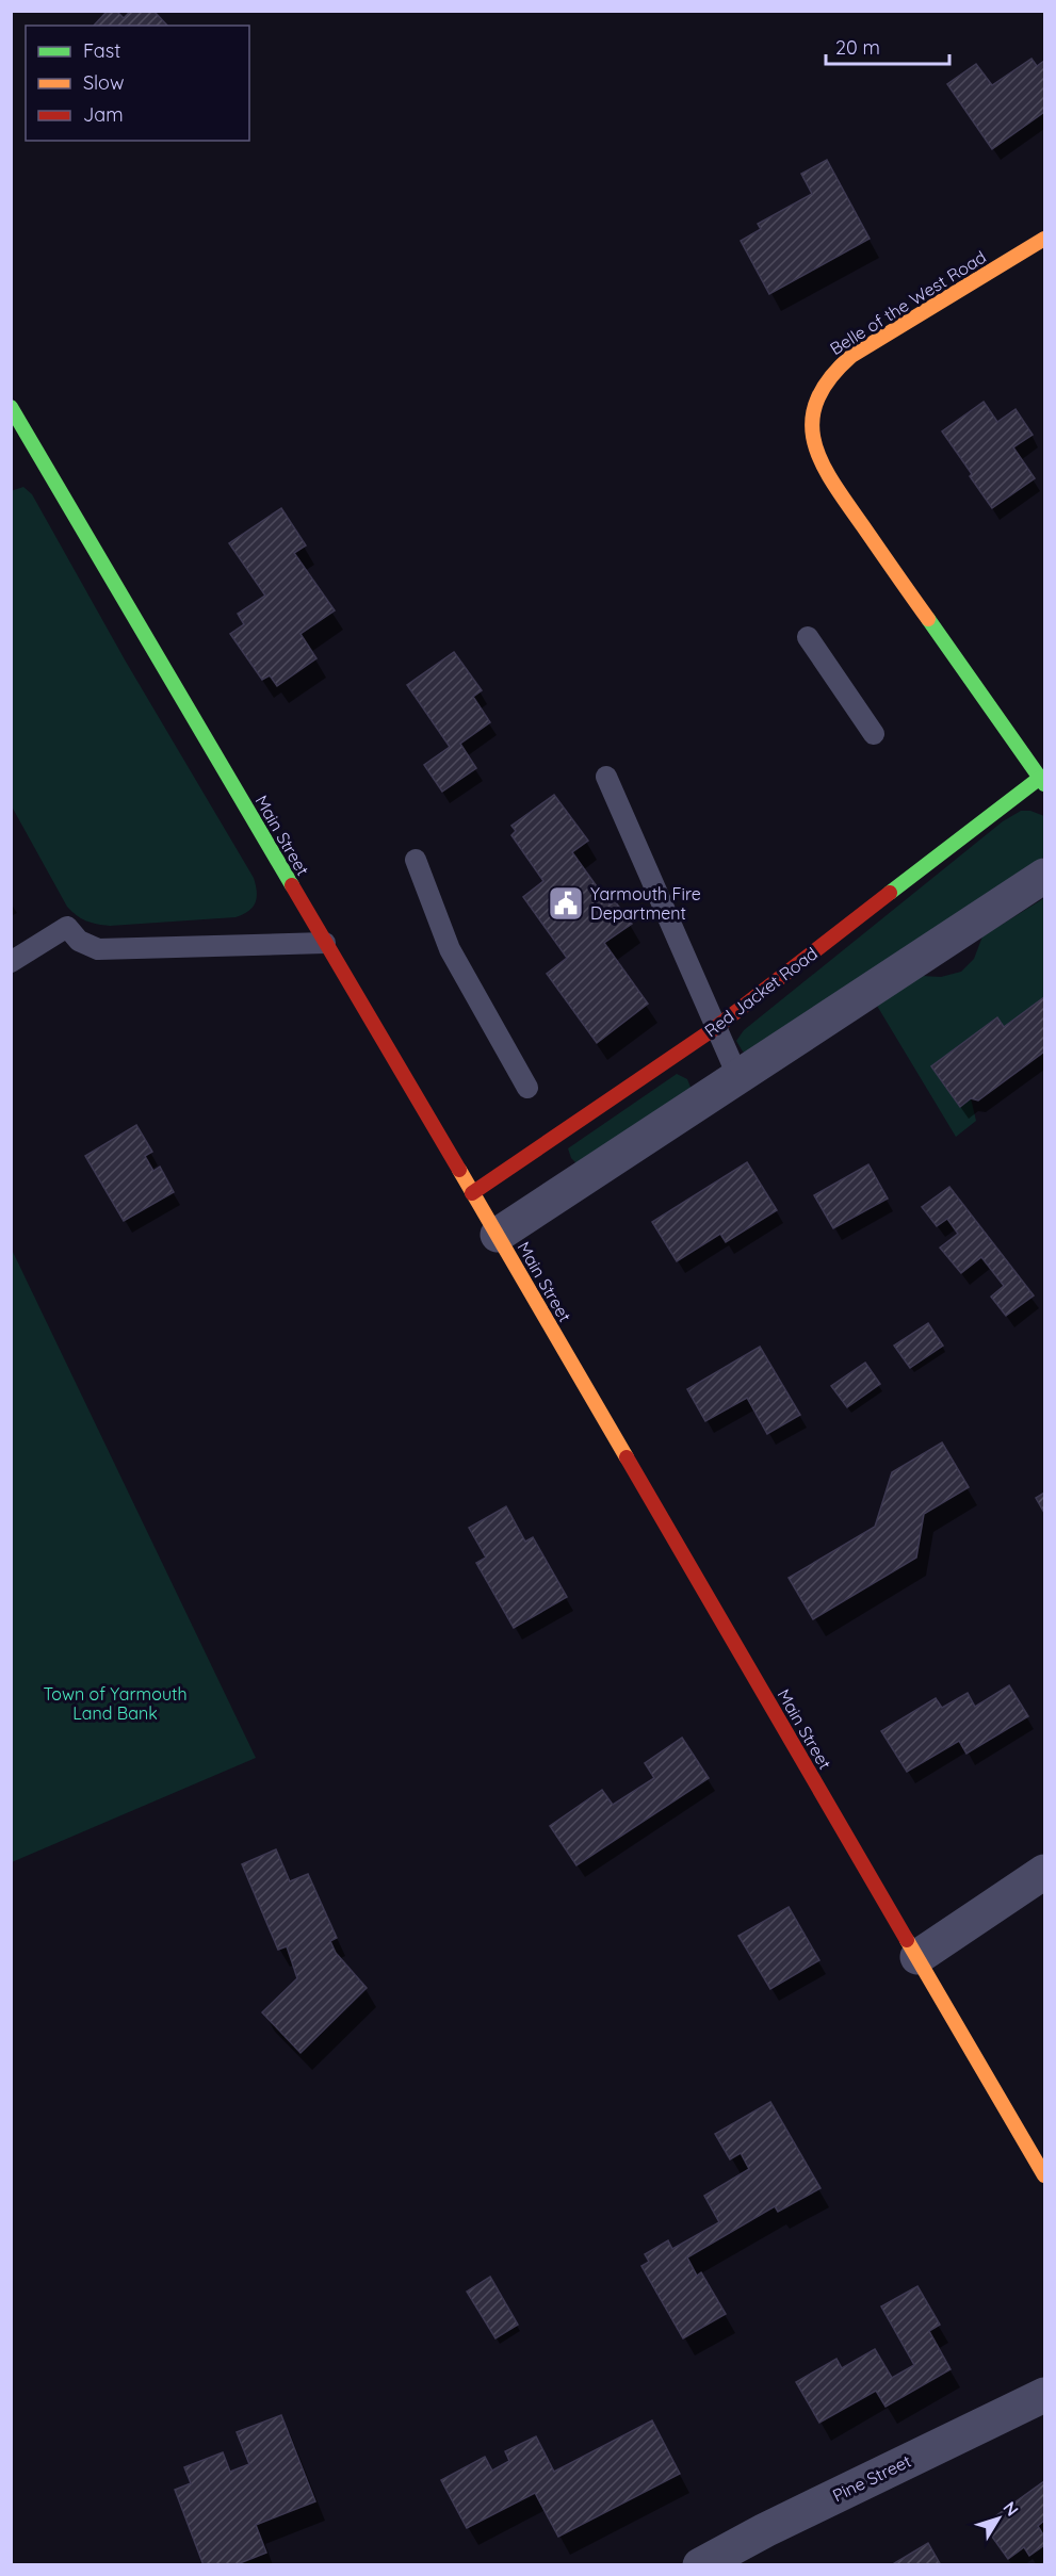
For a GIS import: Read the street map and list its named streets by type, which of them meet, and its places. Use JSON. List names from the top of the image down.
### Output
{
  "streets": {
    "main road": ["Belle of the West Road", "Main Street", "Red Jacket Road"],
    "street": ["Pine Street"]
  },
  "crossings": [
    ["Belle of the West Road", "Red Jacket Road"],
    ["Main Street", "Red Jacket Road"]
  ],
  "parks": ["Town of Yarmouth Land Bank"],
  "places": {
    "public building": ["Yarmouth Fire Department"]
  },
  "legend": ["Fast", "Slow", "Jam"],
  "scale_bar": "20 m",
  "north": "top right"
}
